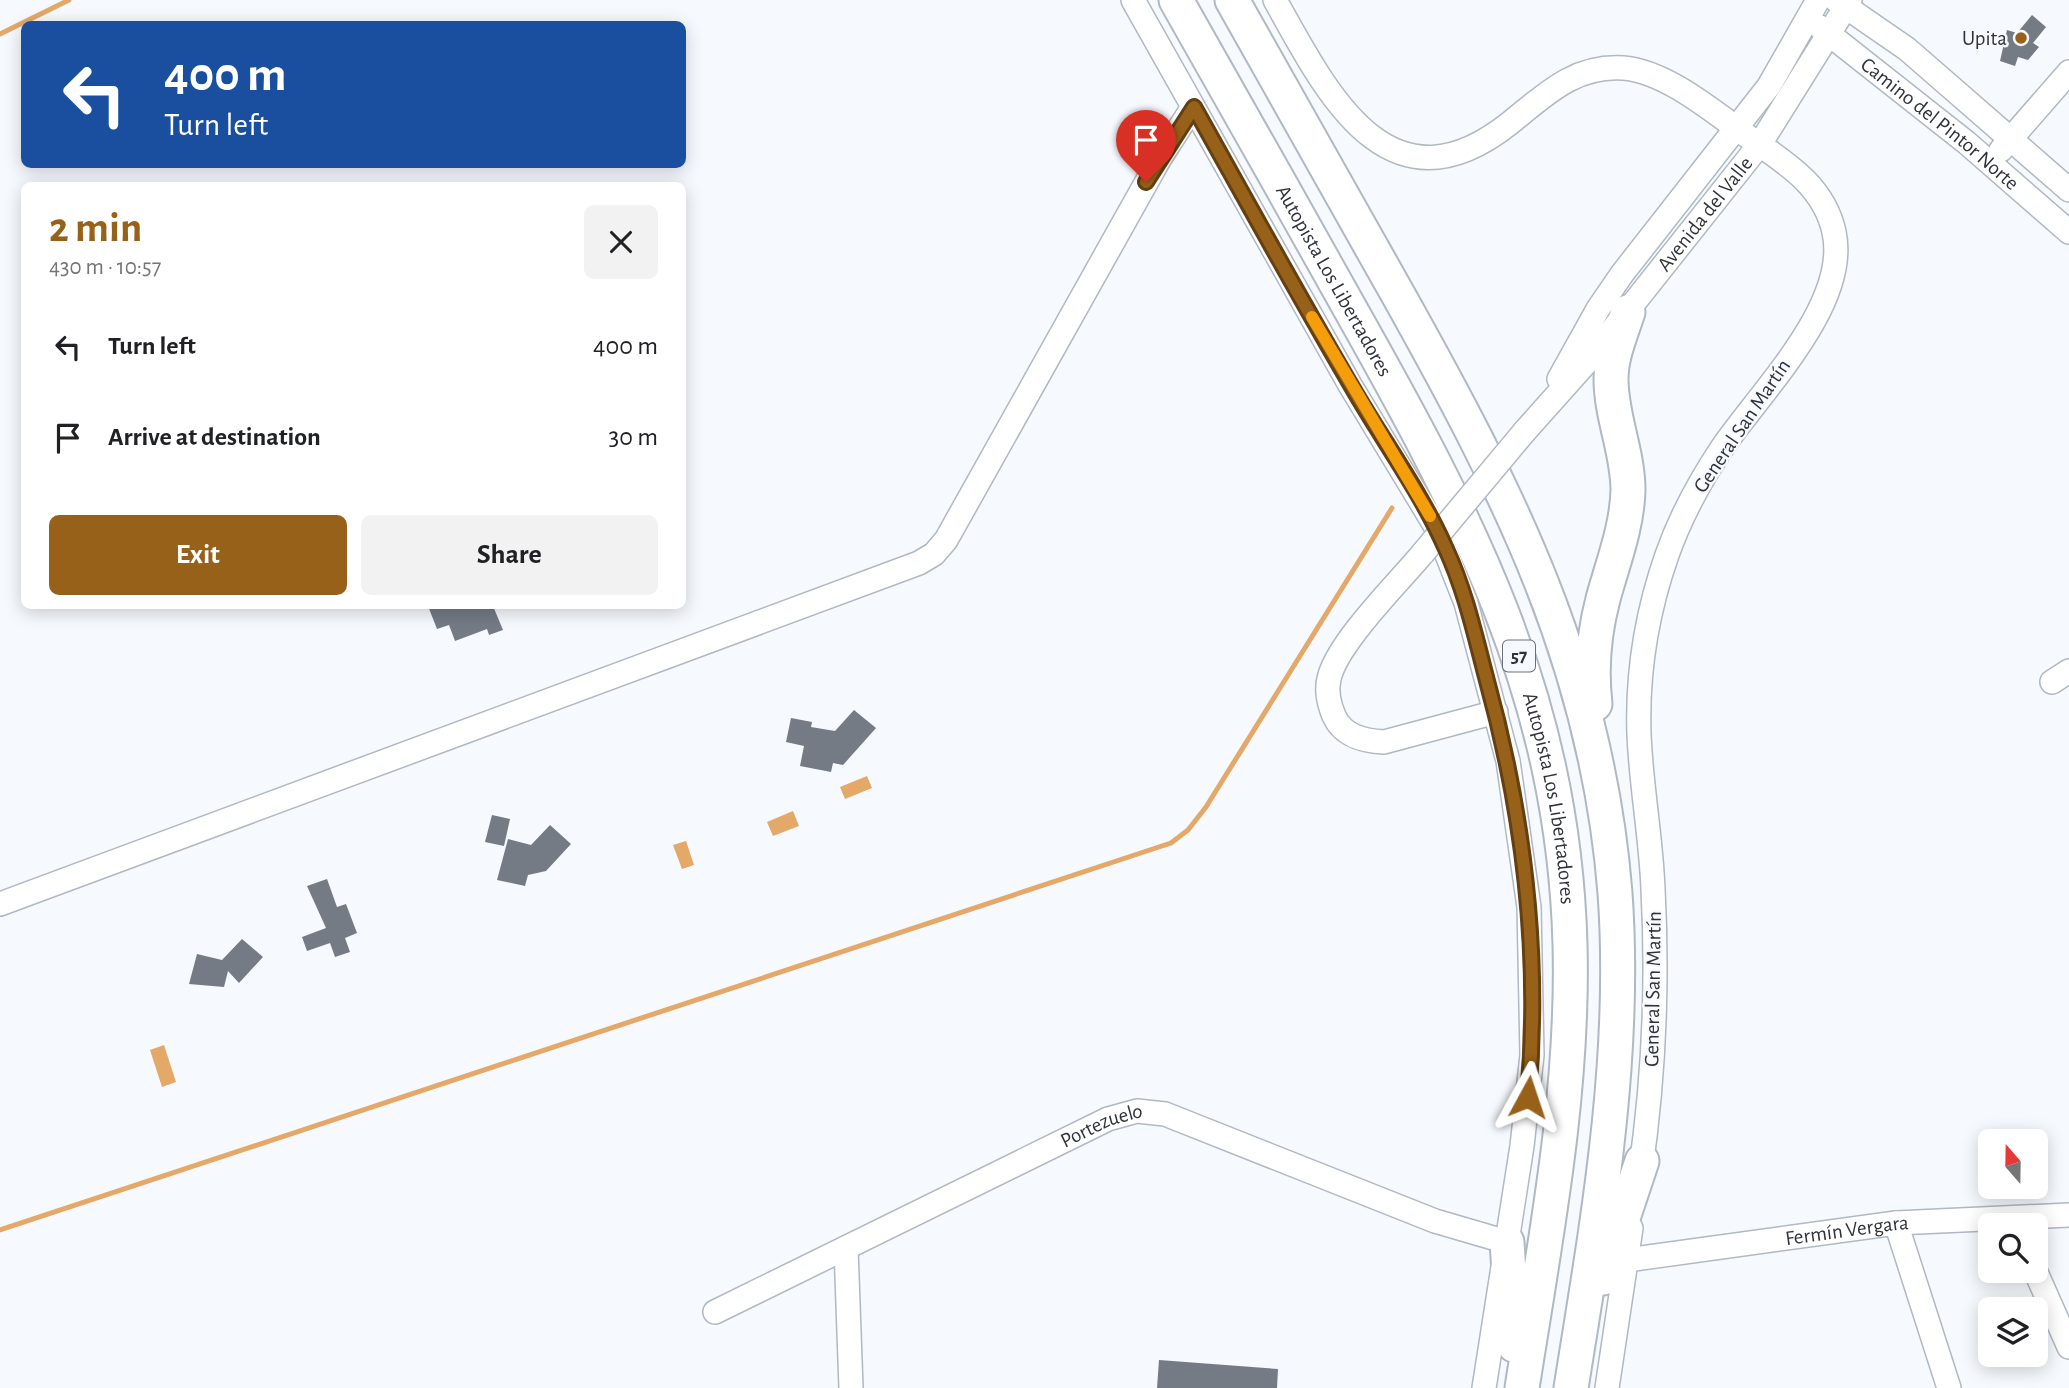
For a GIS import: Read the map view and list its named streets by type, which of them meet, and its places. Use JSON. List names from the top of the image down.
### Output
{
  "streets": {
    "highway": ["Autopista Los Libertadores", "57"],
    "street": [
      "Camino del Pintor Norte",
      "Avenida del Valle",
      "General San Martín",
      "Portezuelo",
      "Fermín Vergara"
    ]
  },
  "crossings": [
    ["Camino del Pintor Norte", "Avenida del Valle"],
    ["Avenida del Valle", "General San Martín"],
    ["General San Martín", "Fermín Vergara"]
  ],
  "places": ["Upita"],
  "north": "top",
  "page": {
    "turn": ["400 m", "Turn left"],
    "heading": ["2 min", "430 m · 10:57"],
    "list": [
      {
        "name": "Turn left",
        "value": "400 m"
      },
      {
        "name": "Arrive at destination",
        "value": "30 m"
      }
    ],
    "buttons": ["Exit", "Share"]
  }
}
